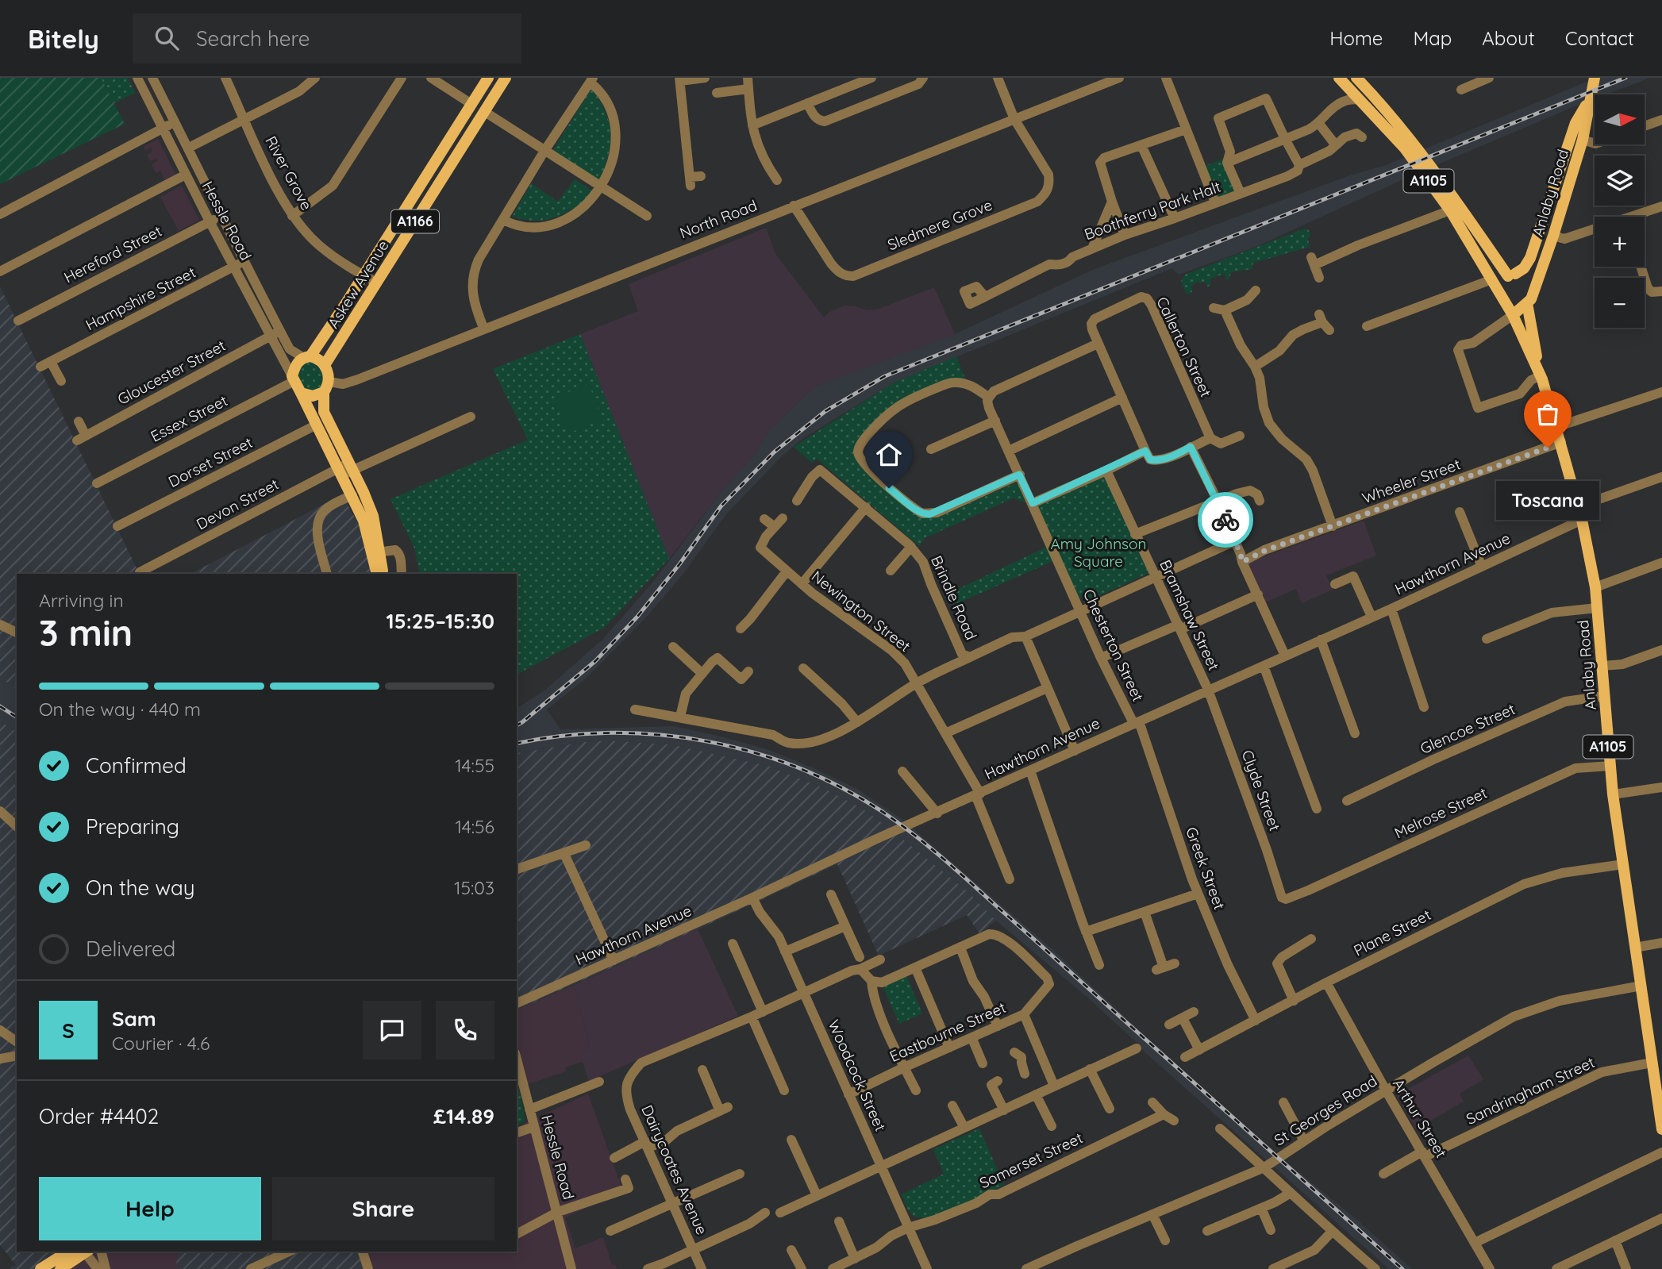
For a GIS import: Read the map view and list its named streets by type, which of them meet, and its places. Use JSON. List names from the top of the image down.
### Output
{
  "streets": {
    "main road": [
      "A1105",
      "Anlaby Road",
      "A1166",
      "Askew Avenue"
    ],
    "street": [
      "River Grove",
      "Boothferry Park Halt",
      "North Road",
      "Hessle Road",
      "Sledmere Grove",
      "Hereford Street",
      "Hampshire Street",
      "Callerton Street",
      "Gloucester Street",
      "Essex Street",
      "Dorset Street",
      "Wheeler Street",
      "Devon Street",
      "Hawthorn Avenue",
      "Brindle Road",
      "Newington Street",
      "Bramshaw Street",
      "Chesterton Street",
      "Glencoe Street",
      "Clyde Street",
      "Melrose Street",
      "Greek Street",
      "Plane Street",
      "Eastbourne Street",
      "Woodcock Street",
      "Sandringham Street",
      "St Georges Road",
      "Arthur Street",
      "Somerset Street",
      "Dairycoates Avenue"
    ]
  },
  "crossings": [
    ["River Grove", "Askew Avenue"],
    ["A1105", "Anlaby Road"],
    ["Anlaby Road", "Wheeler Street"],
    ["Anlaby Road", "Hawthorn Avenue"],
    ["Anlaby Road", "Glencoe Street"],
    ["Anlaby Road", "Melrose Street"],
    ["Anlaby Road", "Plane Street"],
    ["Anlaby Road", "Sandringham Street"],
    ["Anlaby Road", "St Georges Road"],
    ["North Road", "Hessle Road"],
    ["North Road", "Sledmere Grove"],
    ["North Road", "Askew Avenue"],
    ["North Road", "Essex Street"],
    ["Hessle Road", "Hereford Street"],
    ["Hessle Road", "Askew Avenue"],
    ["Hessle Road", "Hampshire Street"],
    ["Hessle Road", "Gloucester Street"],
    ["Hessle Road", "Essex Street"],
    ["Askew Avenue", "Essex Street"],
    ["Hawthorn Avenue", "Newington Street"],
    ["Hawthorn Avenue", "Bramshaw Street"],
    ["Hawthorn Avenue", "Chesterton Street"],
    ["Hawthorn Avenue", "Clyde Street"],
    ["Hawthorn Avenue", "Greek Street"],
    ["Hawthorn Avenue", "Woodcock Street"],
    ["Brindle Road", "Bramshaw Street"],
    ["Brindle Road", "Chesterton Street"],
    ["Bramshaw Street", "Clyde Street"],
    ["Chesterton Street", "Greek Street"],
    ["Clyde Street", "Melrose Street"],
    ["Greek Street", "Plane Street"],
    ["Plane Street", "Arthur Street"],
    ["Eastbourne Street", "Woodcock Street"],
    ["Woodcock Street", "Somerset Street"],
    ["Woodcock Street", "Dairycoates Avenue"],
    ["Sandringham Street", "Arthur Street"],
    ["St Georges Road", "Arthur Street"]
  ],
  "parks": ["Amy Johnson Square"],
  "places": ["Toscana"],
  "north": "right",
  "page": {
    "header": "Bitely",
    "search": "Search here",
    "nav": [
      "Home",
      "Map",
      "About",
      "Contact"
    ],
    "map_buttons": ["+", "−"],
    "bubble": "Toscana",
    "heading": ["3 min", "Arriving in", "15:25–15:30"],
    "panel": [
      "Sam",
      "Courier · 4.6",
      "Order #4402",
      "£14.89"
    ],
    "bar": "On the way · 440 m",
    "list": [
      ["Confirmed", "14:55"],
      ["Preparing", "14:56"],
      ["On the way", "15:03"],
      "Delivered"
    ],
    "round": "S",
    "buttons": ["Help", "Share"]
  }
}
